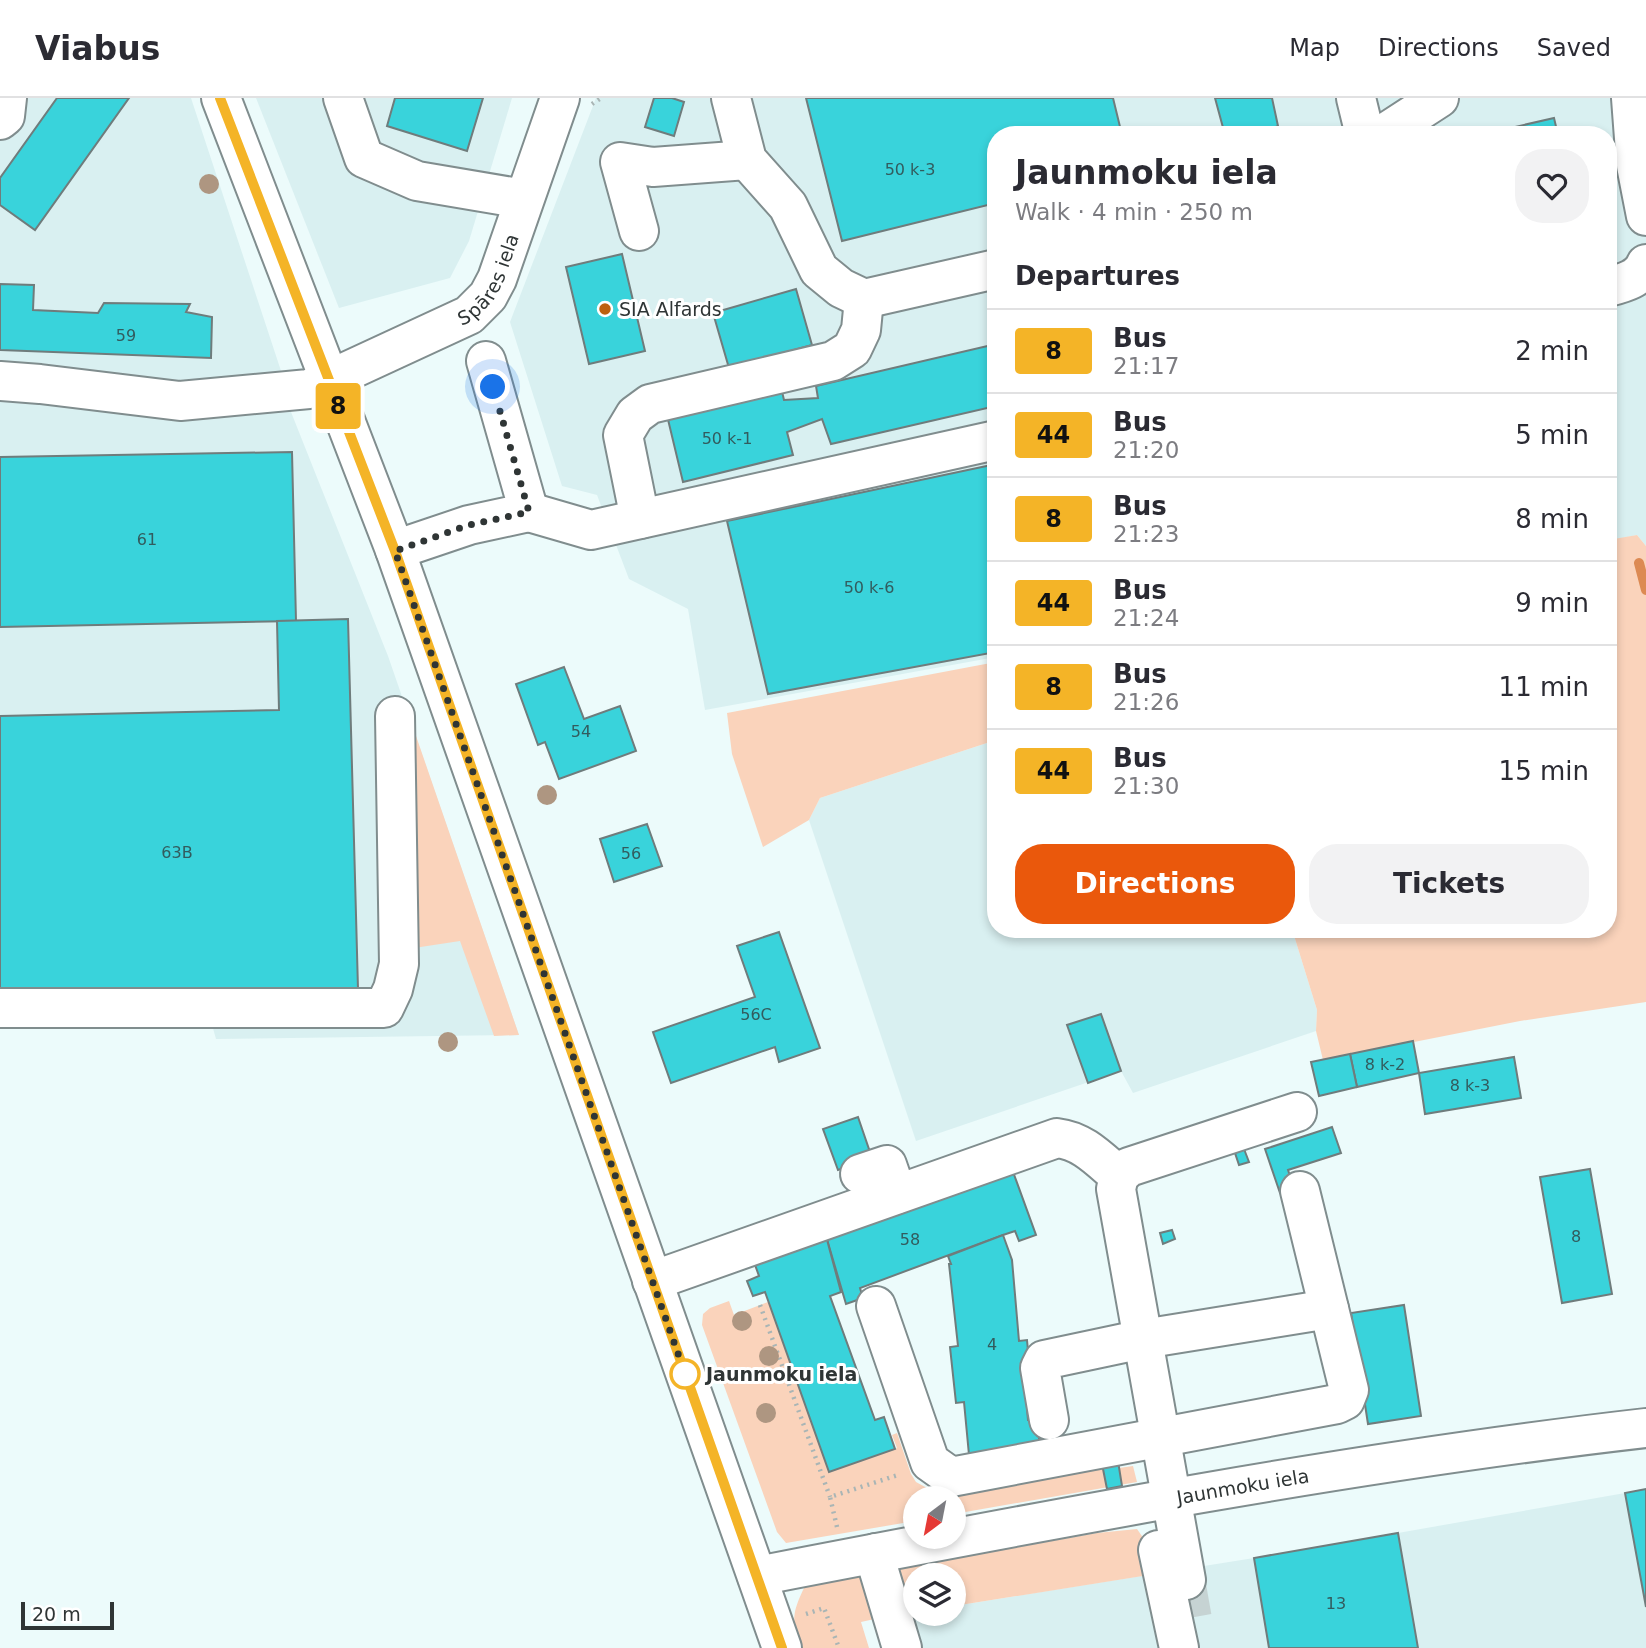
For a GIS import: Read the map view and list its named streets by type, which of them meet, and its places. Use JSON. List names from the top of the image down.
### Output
{
  "streets": {
    "street": ["Spāres iela", "Jaunmoku iela"]
  },
  "places": ["SIA Alfards", "Jaunmoku iela"],
  "lines": ["bus line 8"],
  "house_numbers": [
    "50 k-3",
    "59",
    "50 k-1",
    "61",
    "50 k-6",
    "54",
    "63B",
    "56",
    "56C",
    "8 k-2",
    "8 k-3",
    "8",
    "58",
    "4",
    "13"
  ],
  "scale_bar": "20 m",
  "north": "bottom left",
  "page": {
    "header": "Viabus",
    "nav": ["Map", "Directions", "Saved"],
    "on_map": "8",
    "heading": [
      ["Jaunmoku iela", "Walk · 4 min · 250 m"],
      "Departures"
    ],
    "list": [
      {
        "mark": "8",
        "name": "Bus",
        "note": "21:17",
        "value": "2 min"
      },
      {
        "mark": "44",
        "name": "Bus",
        "note": "21:20",
        "value": "5 min"
      },
      {
        "mark": "8",
        "name": "Bus",
        "note": "21:23",
        "value": "8 min"
      },
      {
        "mark": "44",
        "name": "Bus",
        "note": "21:24",
        "value": "9 min"
      },
      {
        "mark": "8",
        "name": "Bus",
        "note": "21:26",
        "value": "11 min"
      },
      {
        "mark": "44",
        "name": "Bus",
        "note": "21:30",
        "value": "15 min"
      }
    ],
    "buttons": ["Directions", "Tickets"],
    "scale": "20 m"
  }
}
